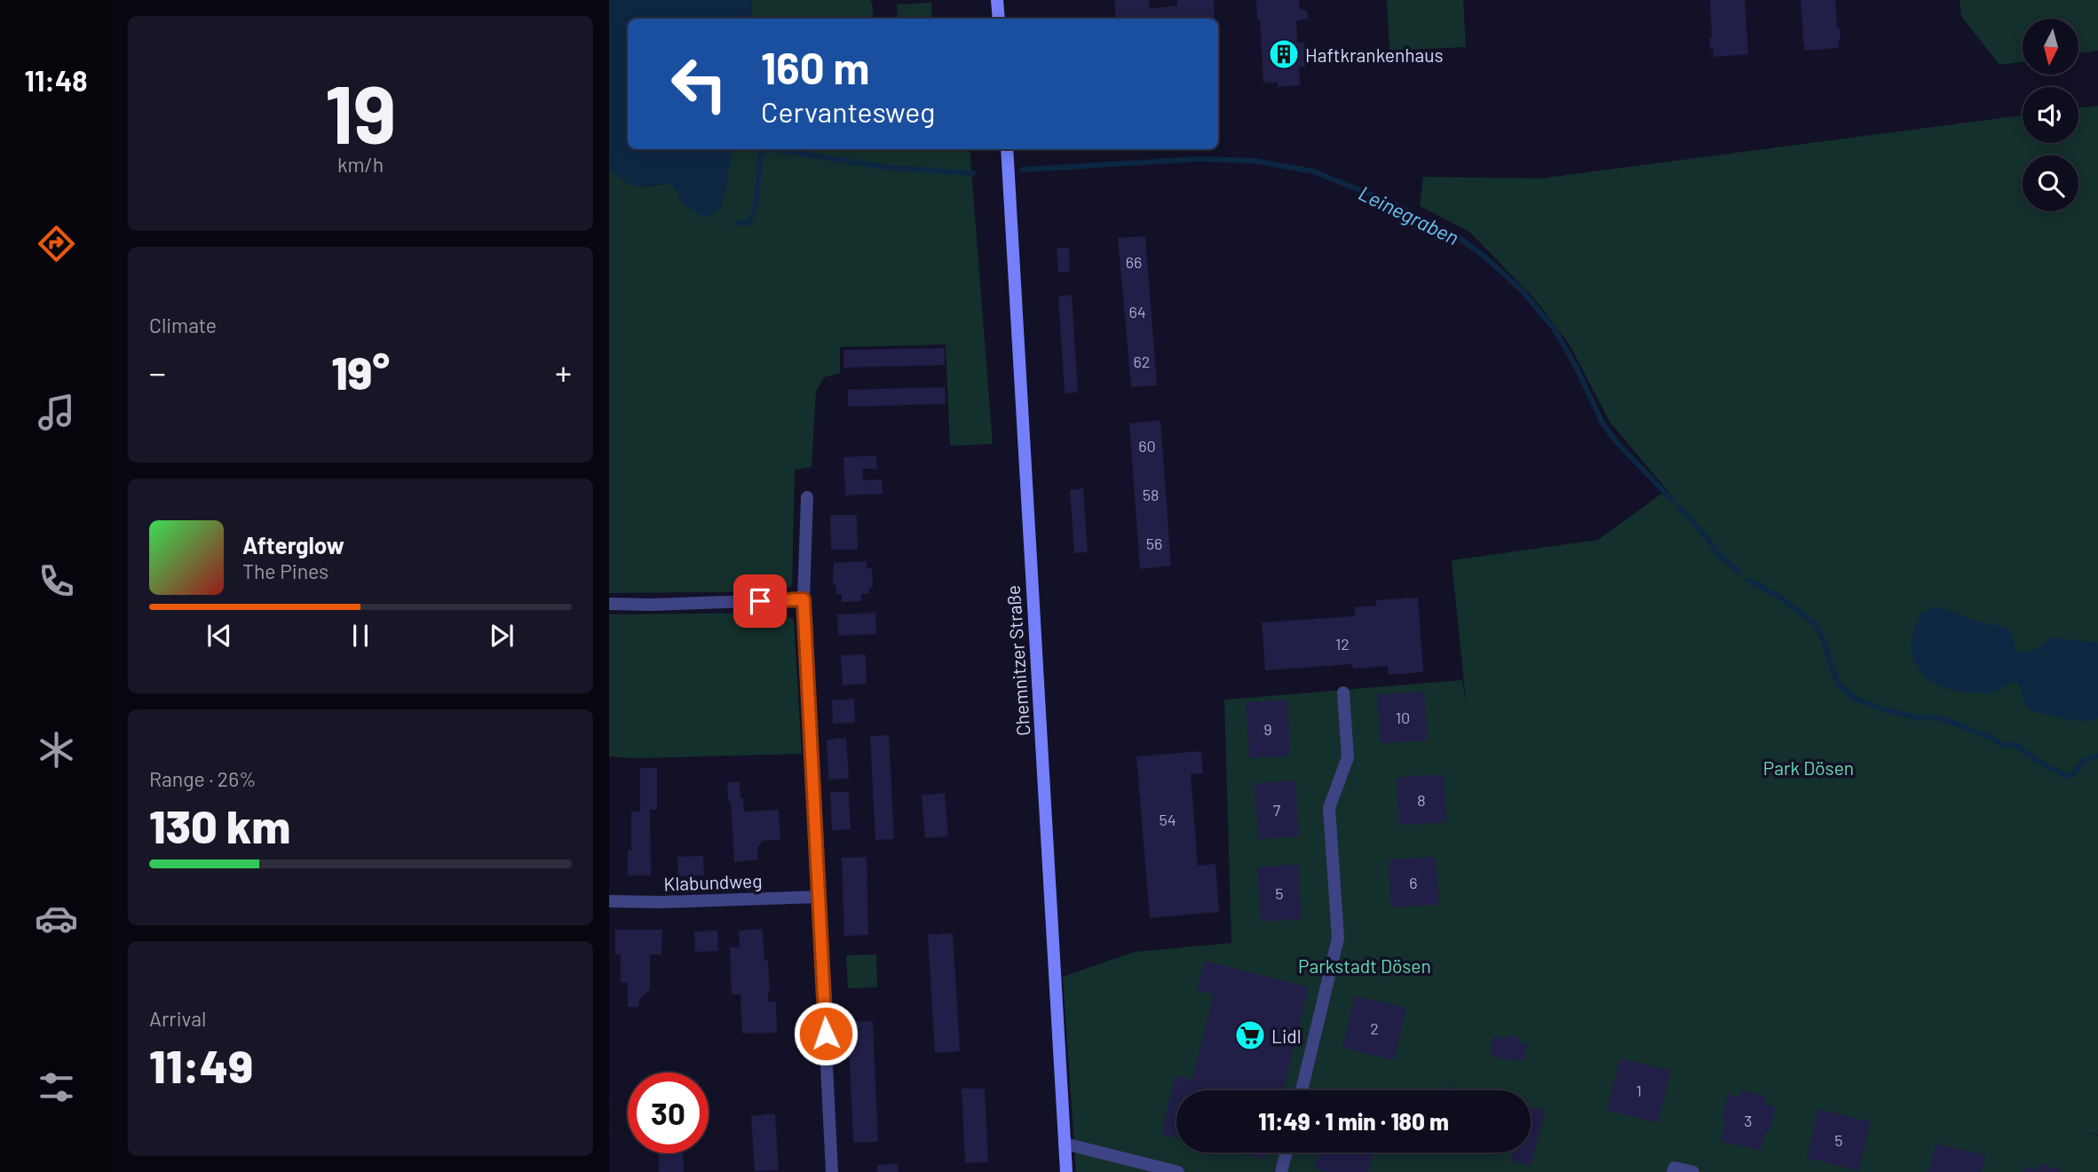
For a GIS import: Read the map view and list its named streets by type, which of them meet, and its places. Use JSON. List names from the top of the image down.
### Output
{
  "streets": {
    "main road": ["Chemnitzer Straße"],
    "street": ["Klabundweg"]
  },
  "water": ["Leinegraben"],
  "parks": ["Park Dösen", "Parkstadt Dösen"],
  "places": {
    "building": ["Haftkrankenhaus"],
    "supermarket": ["Lidl"]
  },
  "house_numbers": [
    "66",
    "64",
    "62",
    "60",
    "58",
    "56",
    "12",
    "10",
    "9",
    "8",
    "7",
    "54",
    "6",
    "5",
    "2",
    "1",
    "3",
    "5"
  ],
  "north": "bottom",
  "page": {
    "tabs": "11:48",
    "tile": [
      ["19", "km/h"],
      "Climate",
      ["Range · 26%", "130 km"],
      ["Arrival", "11:49"]
    ],
    "turn": ["160 m", "Cervantesweg"],
    "heat": ["−", "19°", "+"],
    "song": ["Afterglow", "The Pines"],
    "limit": "30",
    "trip": "11:49 · 1 min · 180 m"
  }
}
